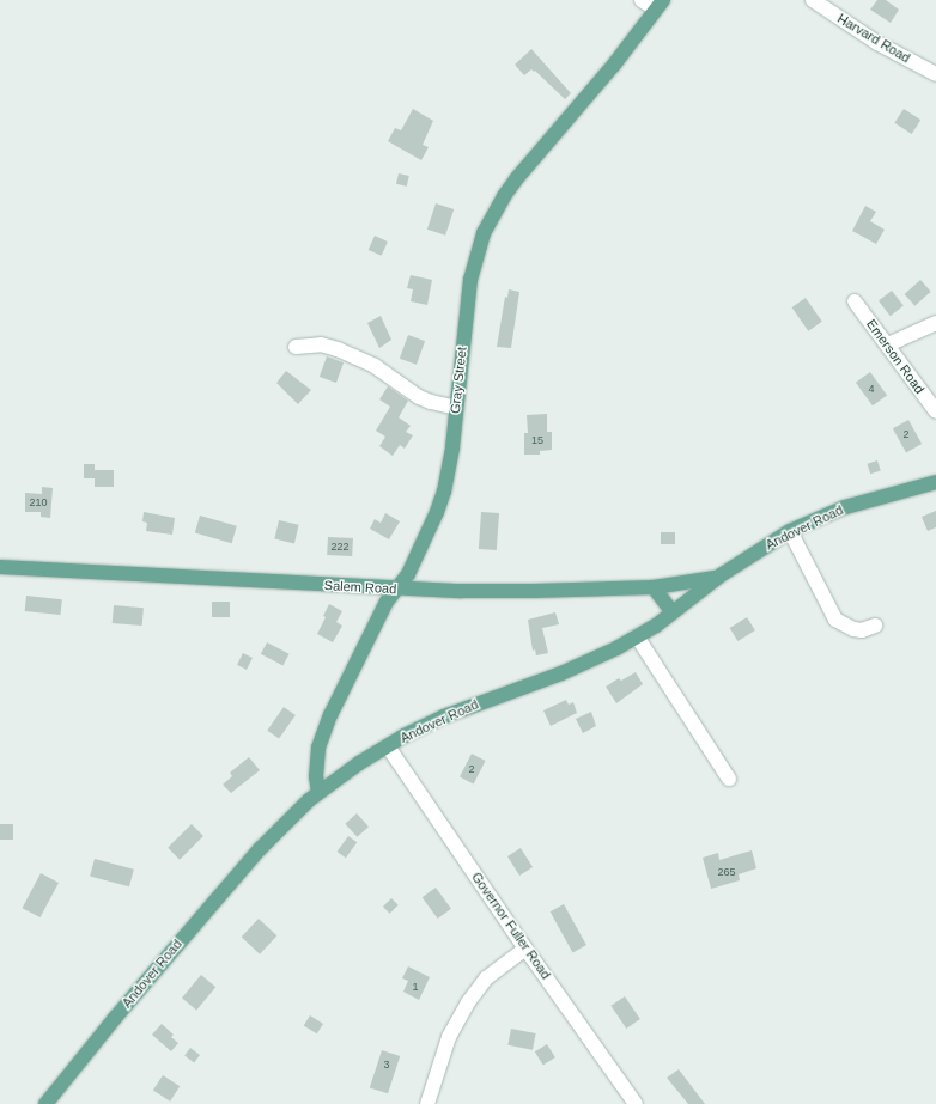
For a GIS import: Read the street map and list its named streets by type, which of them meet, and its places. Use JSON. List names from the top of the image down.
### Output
{
  "streets": {
    "main road": ["Gray Street", "Andover Road", "Salem Road"],
    "street": ["Harvard Road", "Emerson Road", "Governor Fuller Road"]
  },
  "crossings": [
    ["Gray Street", "Andover Road"],
    ["Gray Street", "Salem Road"],
    ["Andover Road", "Salem Road"],
    ["Andover Road", "Governor Fuller Road"]
  ],
  "house_numbers": [
    "4",
    "2",
    "15",
    "210",
    "222",
    "2",
    "265",
    "1",
    "3"
  ]
}
